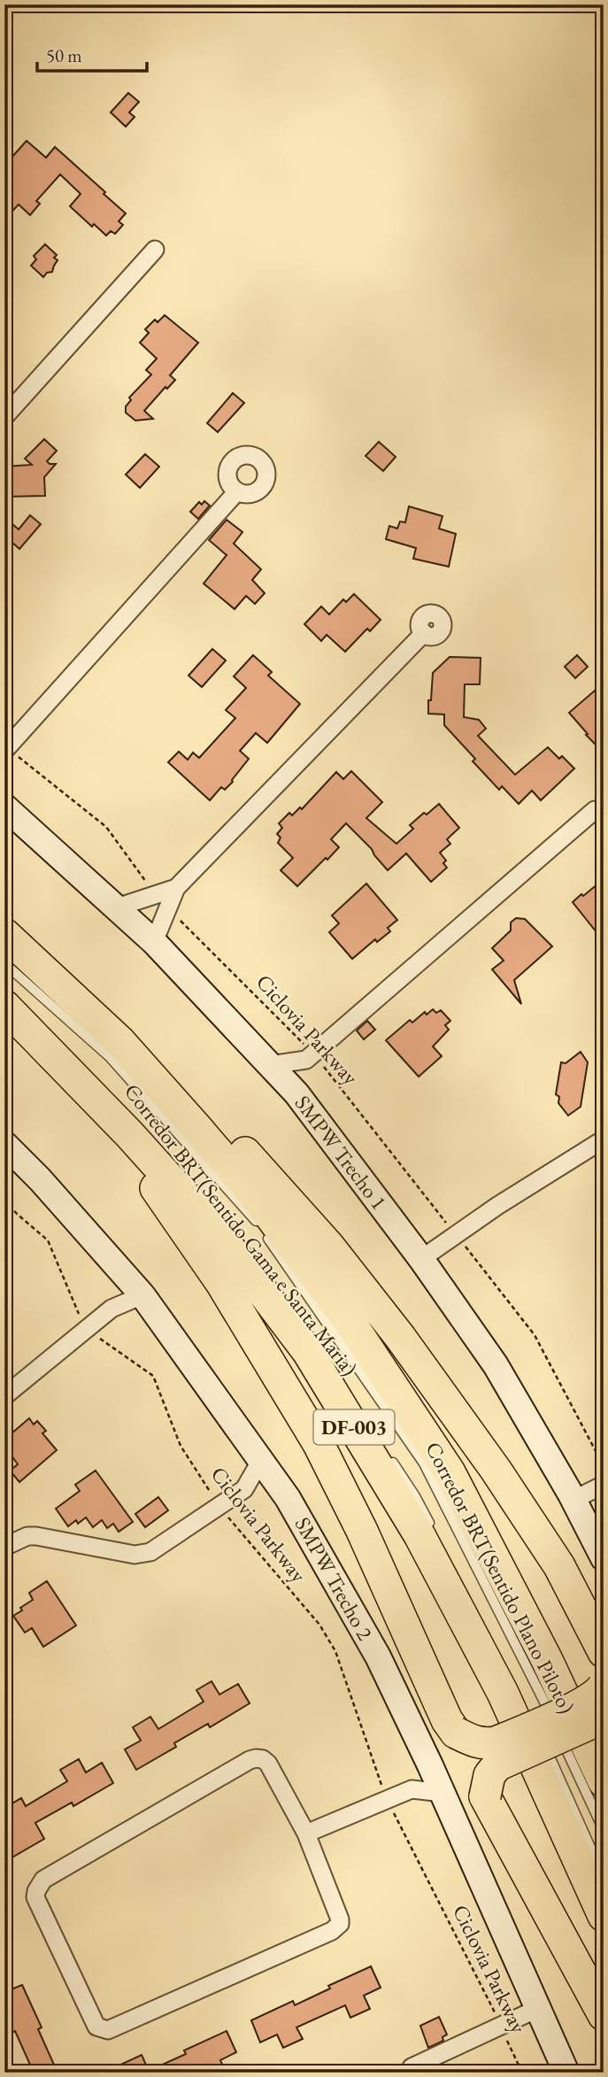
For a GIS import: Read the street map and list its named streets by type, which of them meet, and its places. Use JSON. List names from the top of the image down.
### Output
{
  "streets": {
    "highway": ["DF-003"],
    "street": ["SMPW Trecho 1", "SMPW Trecho 2"],
    "lane": ["Corredor BRT(Sentido Gama e Santa Maria)", "Corredor BRT(Sentido Plano Piloto)"],
    "path": ["Ciclovia Parkway"]
  },
  "scale_bar": "50 m"
}
